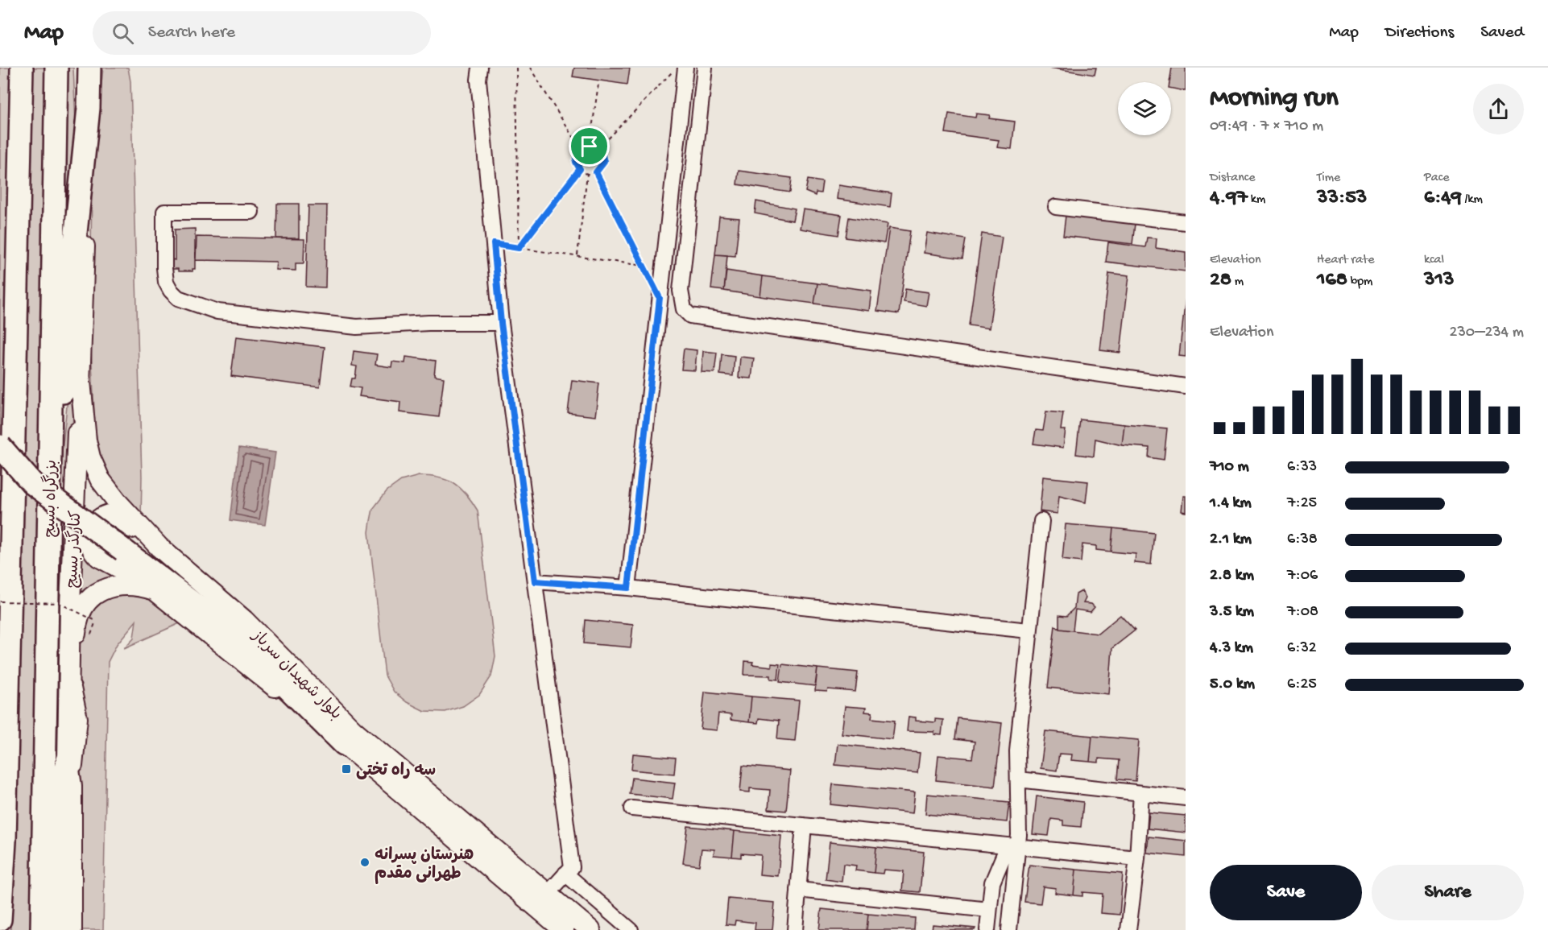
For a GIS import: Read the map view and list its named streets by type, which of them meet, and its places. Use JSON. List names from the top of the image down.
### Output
{
  "streets": {
    "highway": ["بزرگراه بسیج"],
    "main road": ["کنارگذر بسیج", "بلوار شهیدان سرباز"]
  },
  "crossings": [
    ["کنارگذر بسیج", "بلوار شهیدان سرباز"]
  ],
  "places": {
    "transit": ["سه راه تختی"],
    "other": ["هنرستان پسرانه طهرانی مقدم"]
  },
  "page": {
    "header": "Map",
    "search": "Search here",
    "nav": ["Map", "Directions", "Saved"],
    "heading": ["Morning run", "09:49 · 7 × 710 m"],
    "stats": [
      ["Distance", "4.97 km"],
      ["Time", "33:53"],
      ["Pace", "6:49 /km"],
      ["Elevation", "28 m"],
      ["Heart rate", "168 bpm"],
      ["kcal", "313"]
    ],
    "chart": ["Elevation", "230–234 m"],
    "list": [
      {
        "name": "710 m",
        "note": "6:33"
      },
      {
        "name": "1.4 km",
        "note": "7:25"
      },
      {
        "name": "2.1 km",
        "note": "6:38"
      },
      {
        "name": "2.8 km",
        "note": "7:06"
      },
      {
        "name": "3.5 km",
        "note": "7:08"
      },
      {
        "name": "4.3 km",
        "note": "6:32"
      },
      {
        "name": "5.0 km",
        "note": "6:25"
      }
    ],
    "buttons": ["Save", "Share"]
  }
}
